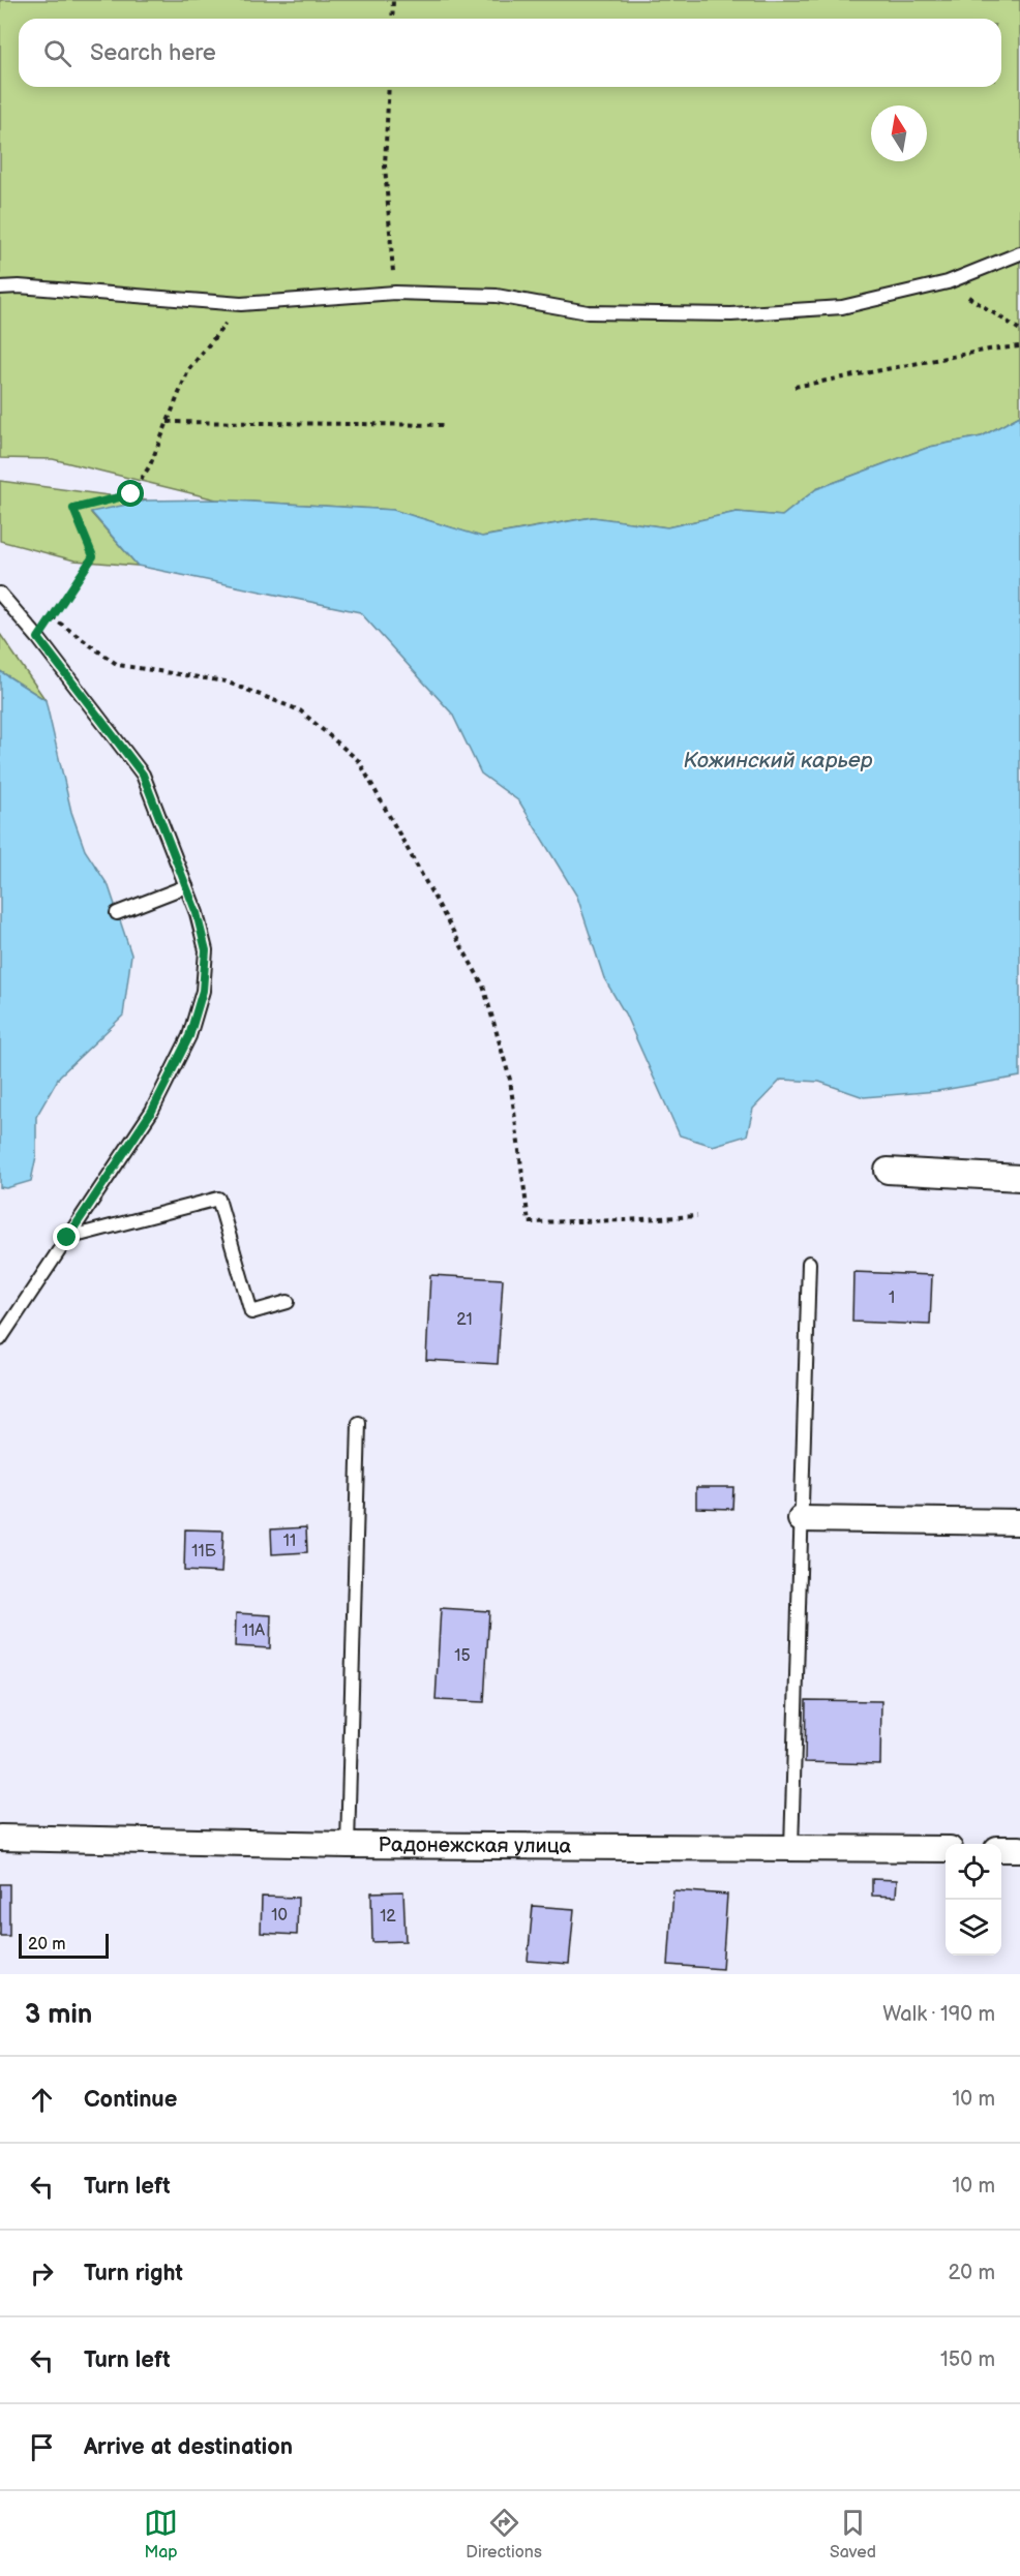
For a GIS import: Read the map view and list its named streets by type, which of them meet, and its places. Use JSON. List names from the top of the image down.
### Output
{
  "streets": {
    "street": ["Радонежская улица"]
  },
  "water": ["Кожинский карьер"],
  "house_numbers": [
    "1",
    "21",
    "11",
    "11Б",
    "11А",
    "15",
    "10",
    "12"
  ],
  "scale_bar": "20 m",
  "north": "top",
  "page": {
    "search": "Search here",
    "scale": "20 m",
    "heading": ["3 min", "Walk · 190 m"],
    "list": [
      ["Continue", "10 m"],
      ["Turn left", "10 m"],
      ["Turn right", "20 m"],
      ["Turn left", "150 m"],
      "Arrive at destination"
    ],
    "nav": ["Map", "Directions", "Saved"]
  }
}
